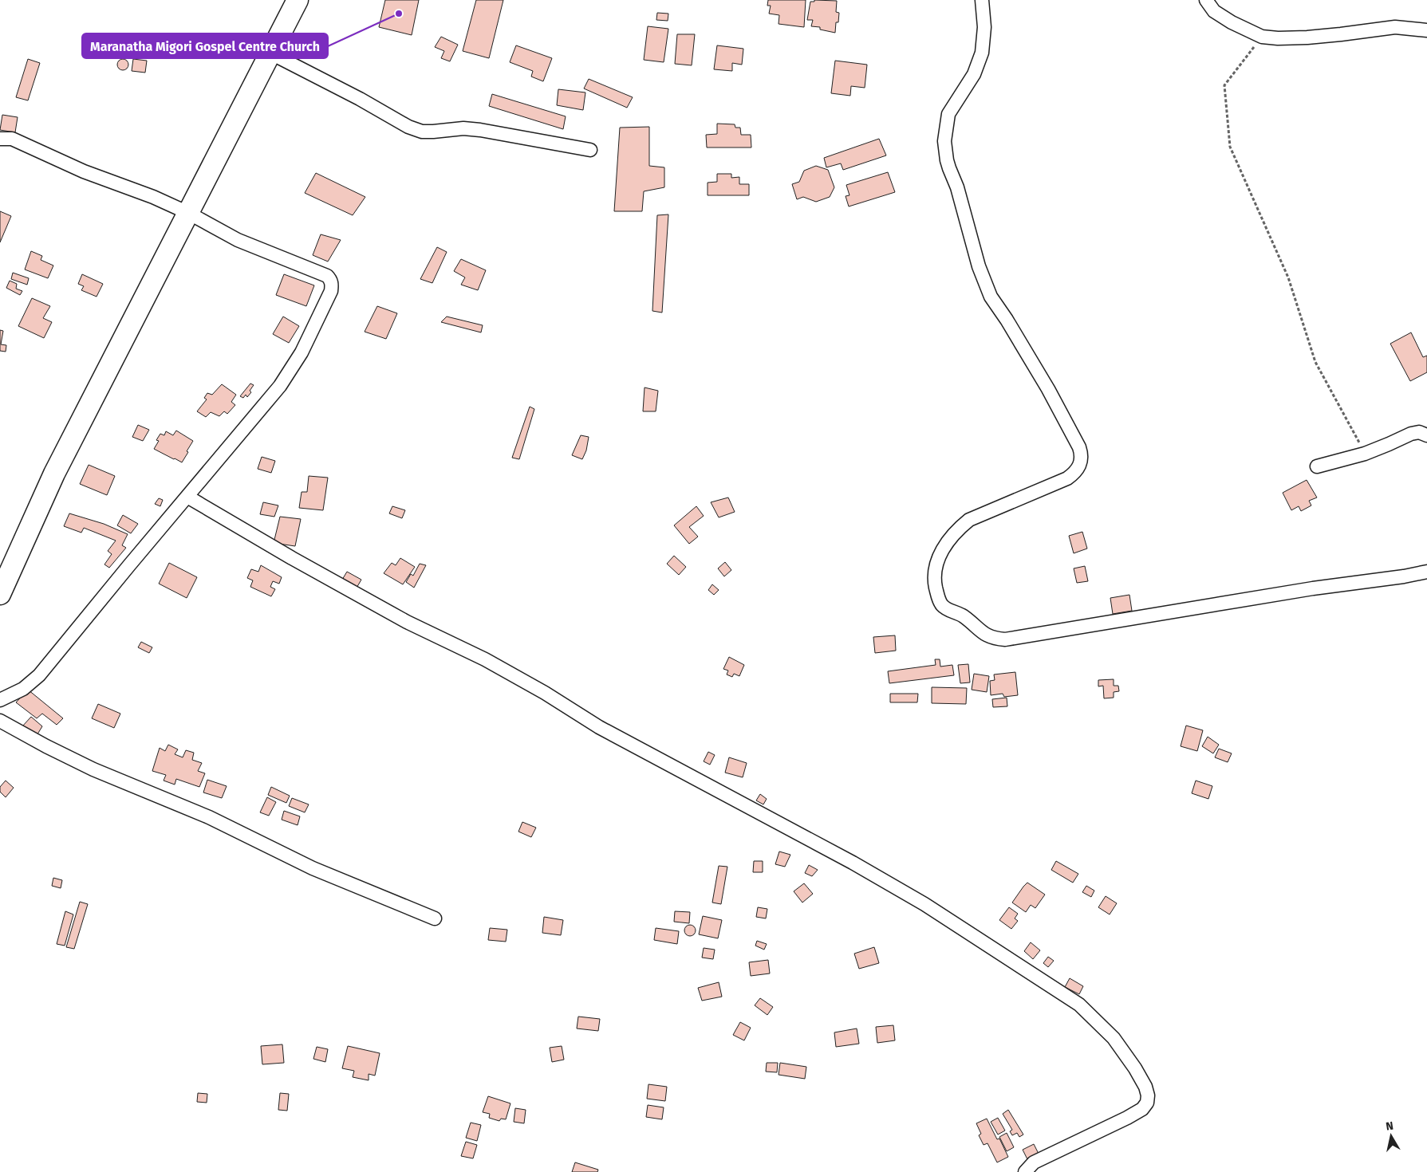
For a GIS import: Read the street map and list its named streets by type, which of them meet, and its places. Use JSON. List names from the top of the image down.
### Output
{
  "places": ["Maranatha Migori Gospel Centre Church"],
  "north": "top"
}
